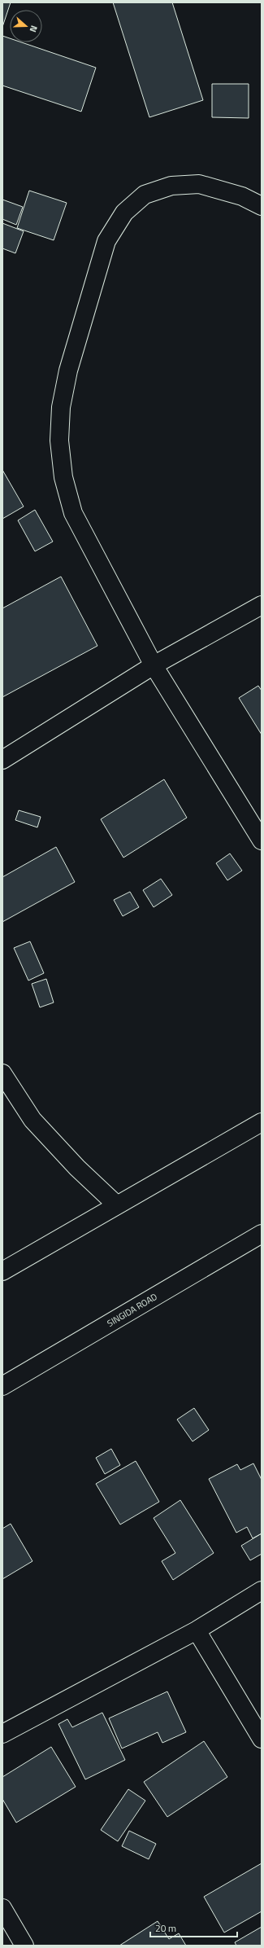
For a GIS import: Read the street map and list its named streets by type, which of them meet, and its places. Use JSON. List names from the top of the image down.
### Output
{
  "streets": {
    "main road": ["SINGIDA ROAD"]
  },
  "scale_bar": "20 m",
  "north": "right"
}
